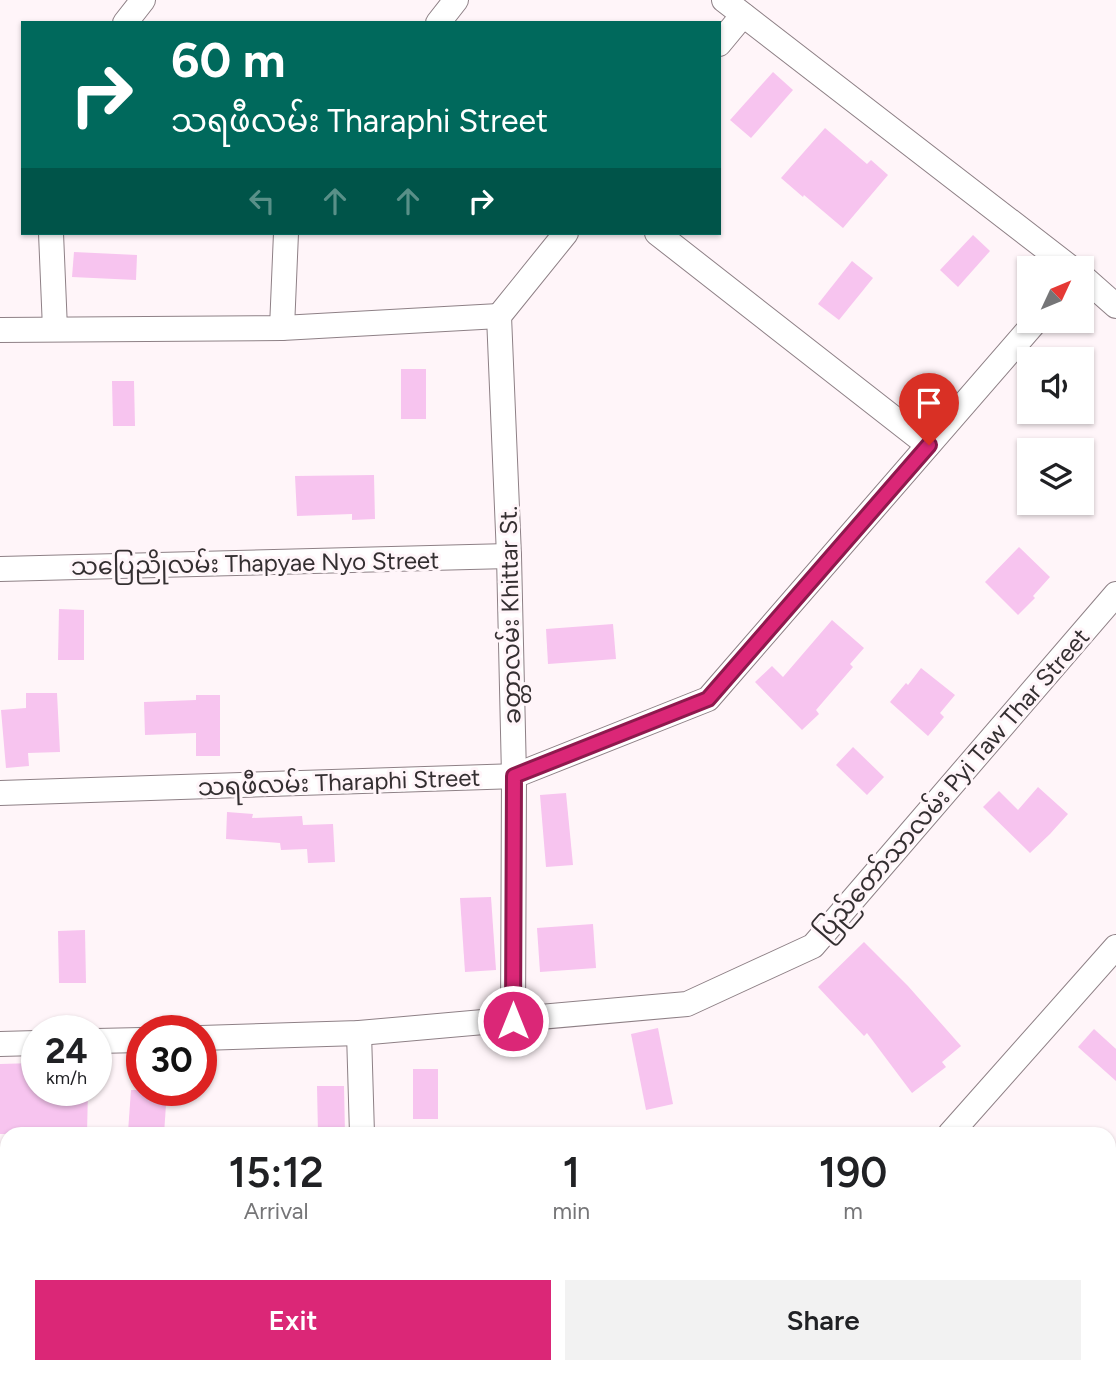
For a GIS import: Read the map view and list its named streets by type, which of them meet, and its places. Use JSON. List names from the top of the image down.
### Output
{
  "streets": {
    "street": [
      "သပြေညိုလမ်း Thapyae Nyo Street",
      "ခတ္တာလမ်း Khittar St.",
      "သရဖီလမ်း Tharaphi Street",
      "ပြည်တော်သာလမ်း Pyi Taw Thar Street"
    ]
  },
  "crossings": [
    ["သပြေညိုလမ်း Thapyae Nyo Street", "ခတ္တာလမ်း Khittar St."],
    ["ခတ္တာလမ်း Khittar St.", "သရဖီလမ်း Tharaphi Street"],
    ["ခတ္တာလမ်း Khittar St.", "ပြည်တော်သာလမ်း Pyi Taw Thar Street"]
  ],
  "north": "top right",
  "page": {
    "turn": ["60 m", "သရဖီလမ်း Tharaphi Street"],
    "speed": "24 km/h",
    "limit": "30",
    "eta": [
      "15:12",
      "Arrival",
      "1",
      "min",
      "190",
      "m"
    ],
    "buttons": ["Exit", "Share"]
  }
}
